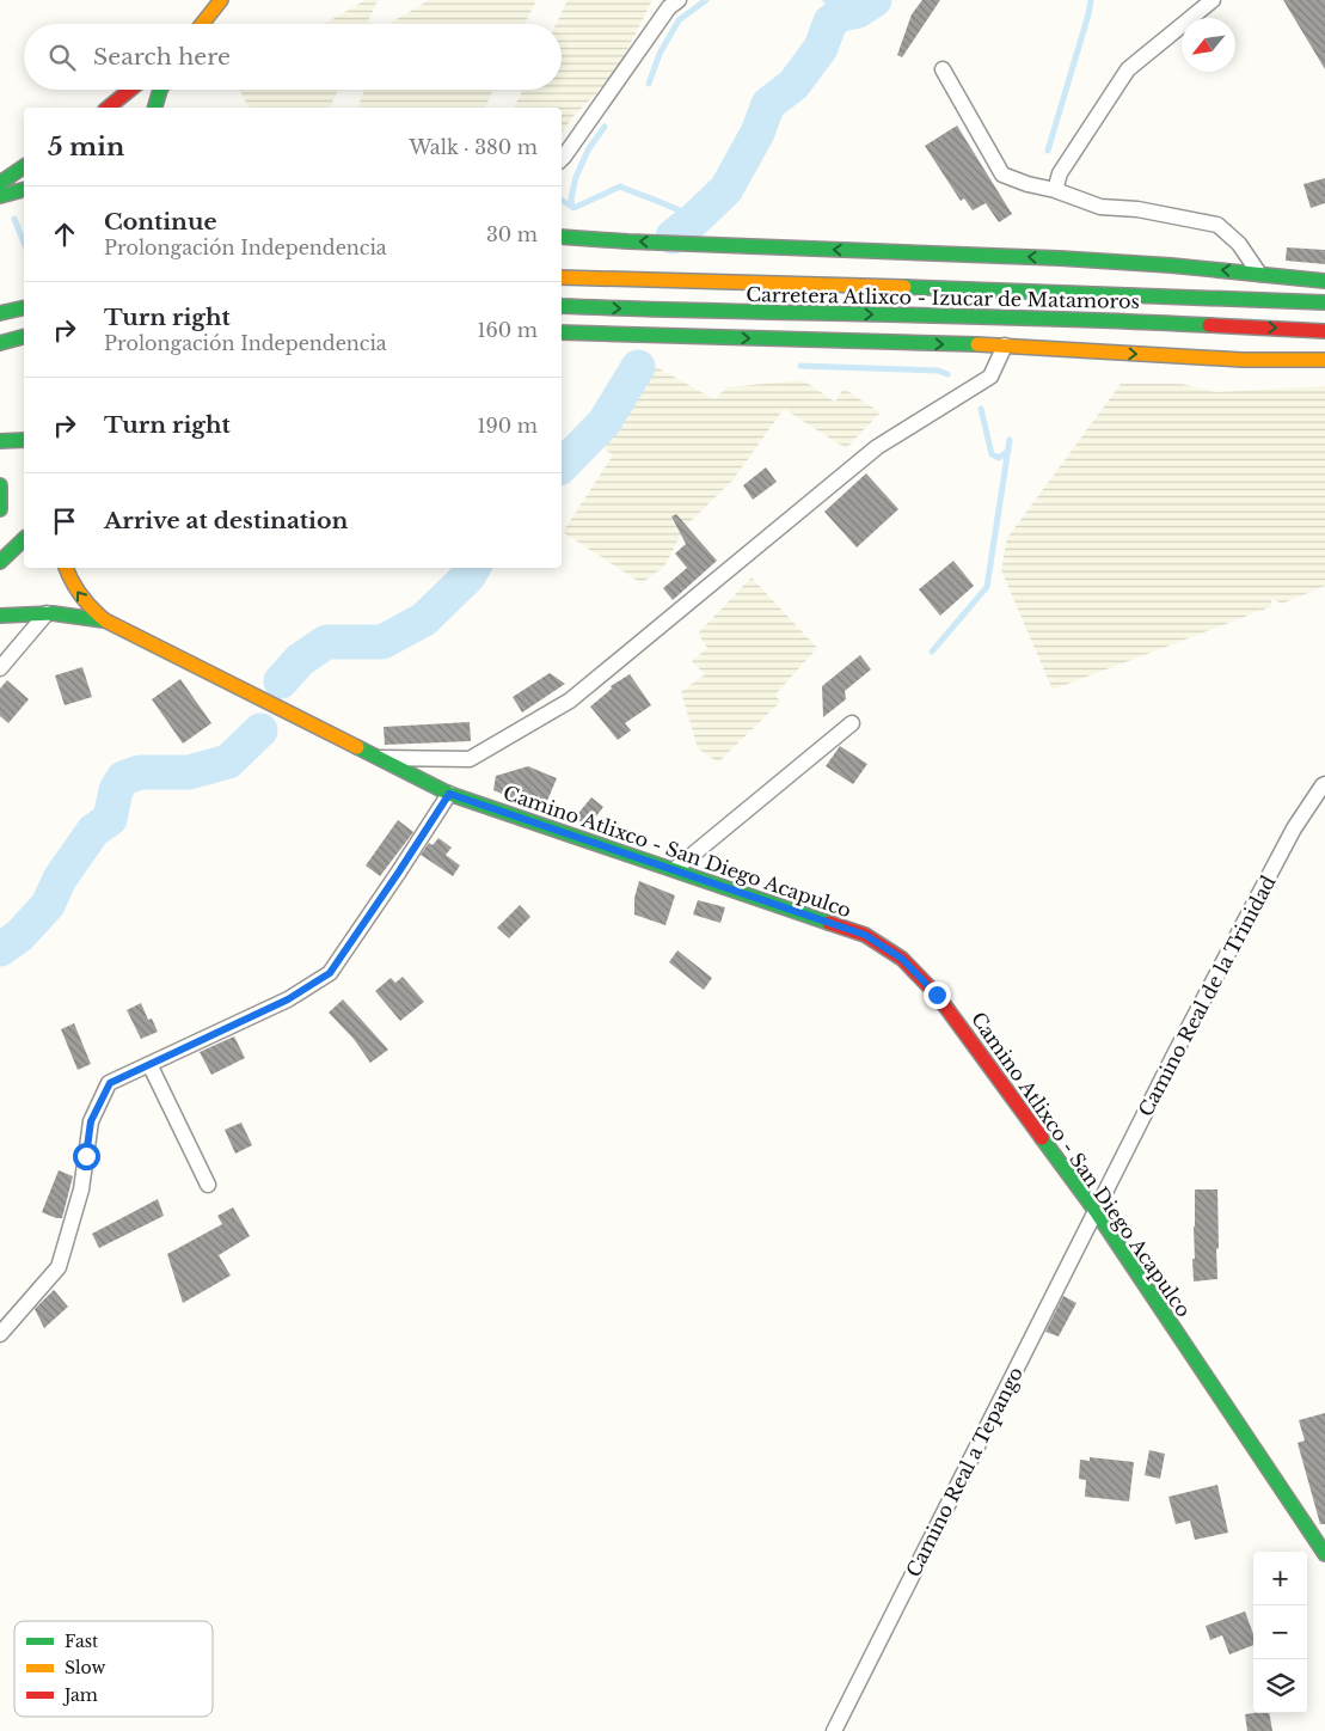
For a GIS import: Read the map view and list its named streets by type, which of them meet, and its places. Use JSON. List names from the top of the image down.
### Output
{
  "streets": {
    "main road": ["Carretera Atlixco - Izucar de Matamoros", "Camino Atlixco - San Diego Acapulco"],
    "street": ["Camino Real de la Trinidad", "Camino Real a Tepango"]
  },
  "crossings": [
    ["Camino Atlixco - San Diego Acapulco", "Camino Real de la Trinidad"],
    ["Camino Atlixco - San Diego Acapulco", "Camino Real a Tepango"],
    ["Camino Real de la Trinidad", "Camino Real a Tepango"]
  ],
  "legend": ["Fast", "Slow", "Jam"],
  "north": "bottom left",
  "page": {
    "search": "Search here",
    "heading": ["5 min", "Walk · 380 m"],
    "list": [
      ["Continue", "Prolongación Independencia", "30 m"],
      ["Turn right", "Prolongación Independencia", "160 m"],
      ["Turn right", "190 m"],
      "Arrive at destination"
    ],
    "map_buttons": ["+", "−"]
  }
}
